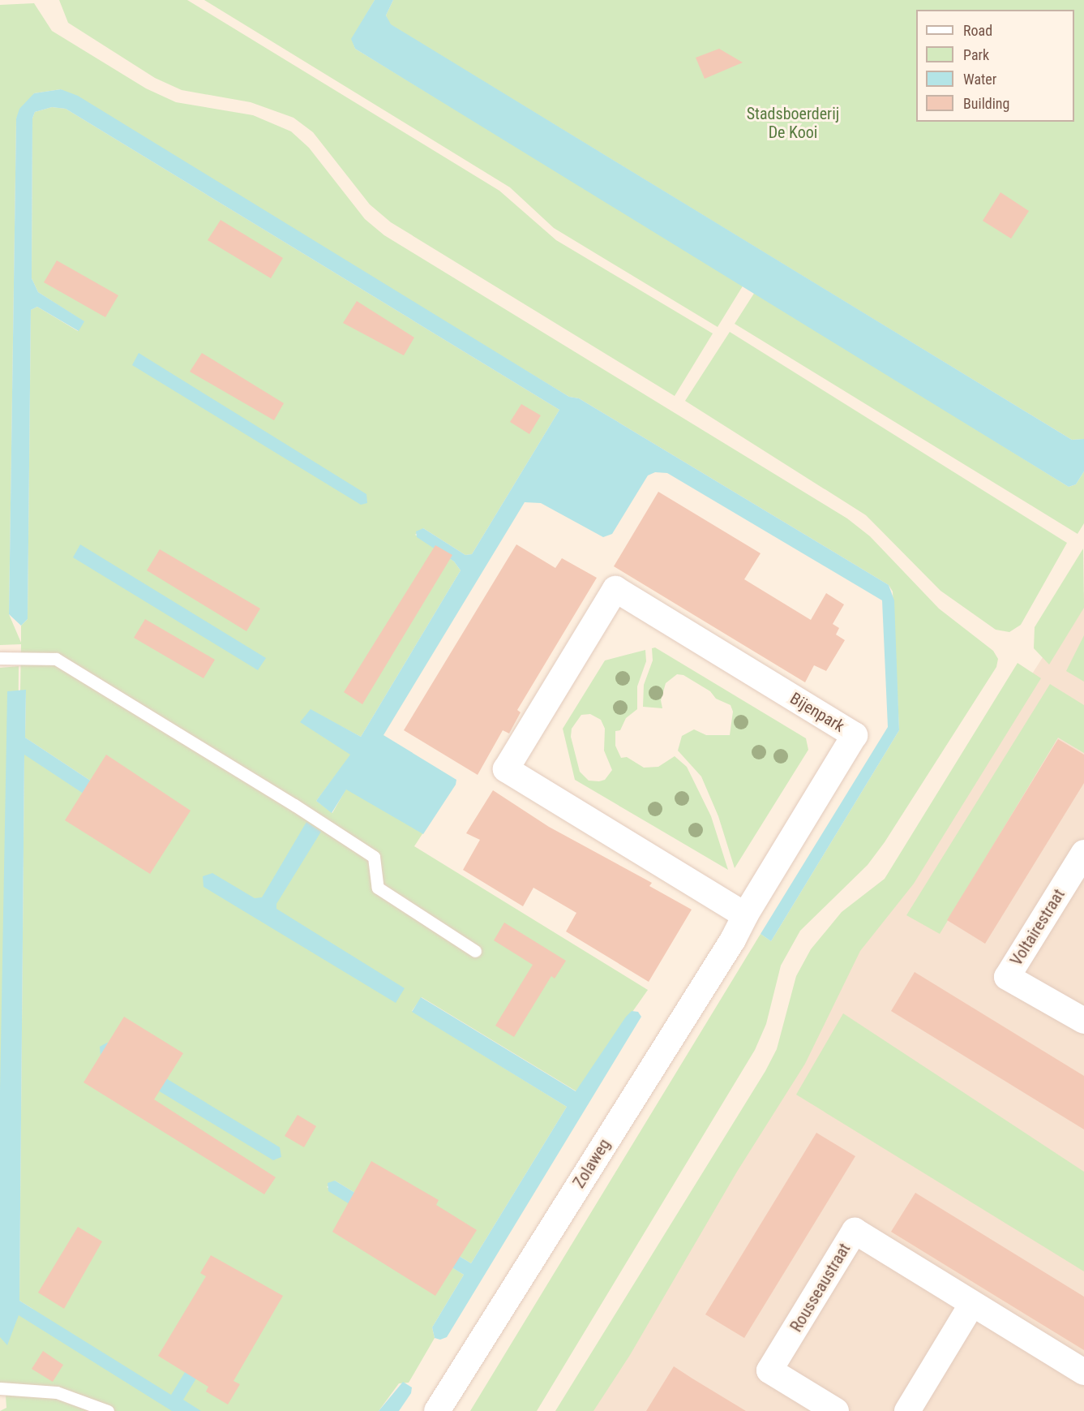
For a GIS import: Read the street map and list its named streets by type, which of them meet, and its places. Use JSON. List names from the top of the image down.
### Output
{
  "streets": {
    "street": [
      "Bijenpark",
      "Voltairestraat",
      "Zolaweg",
      "Rousseaustraat"
    ]
  },
  "crossings": [
    ["Bijenpark", "Zolaweg"]
  ],
  "parks": ["Stadsboerderij De Kooi"],
  "legend": [
    "Road",
    "Park",
    "Water",
    "Building"
  ]
}
